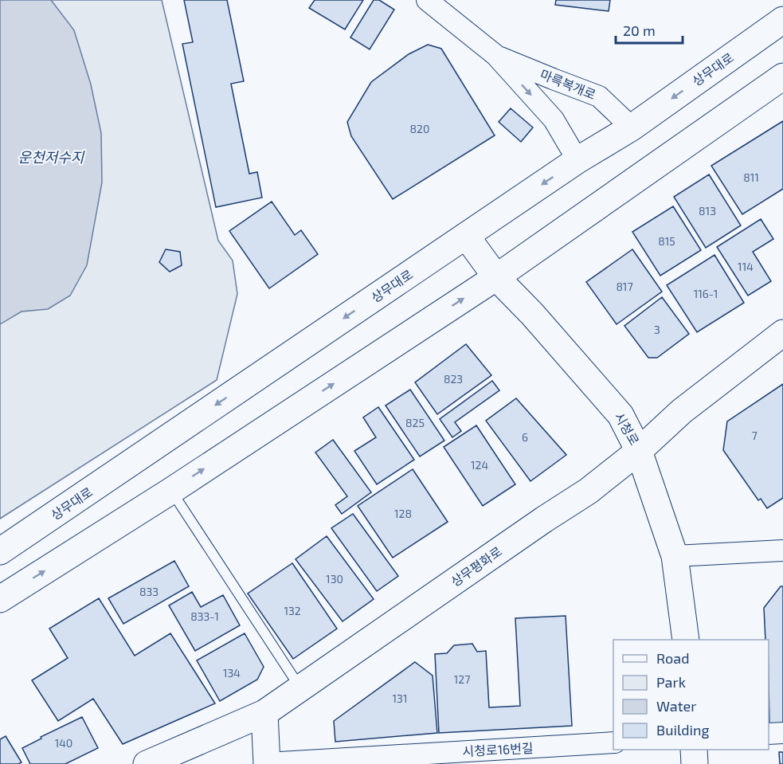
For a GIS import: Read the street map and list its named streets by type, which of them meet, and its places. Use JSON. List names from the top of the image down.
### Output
{
  "streets": {
    "main road": ["상무대로", "시청로", "상무평화로"],
    "street": ["마륵복개로", "시청로16번길"]
  },
  "crossings": [
    ["상무대로", "마륵복개로"],
    ["상무대로", "시청로"],
    ["시청로", "상무평화로"]
  ],
  "one_way": ["마륵복개로"],
  "water": ["운천저수지"],
  "house_numbers": [
    "820",
    "811",
    "813",
    "815",
    "114",
    "817",
    "116-1",
    "3",
    "823",
    "825",
    "7",
    "6",
    "124",
    "128",
    "130",
    "833",
    "132",
    "833-1",
    "134",
    "127",
    "131",
    "140"
  ],
  "legend": [
    "Road",
    "Park",
    "Water",
    "Building"
  ],
  "scale_bar": "20 m"
}
